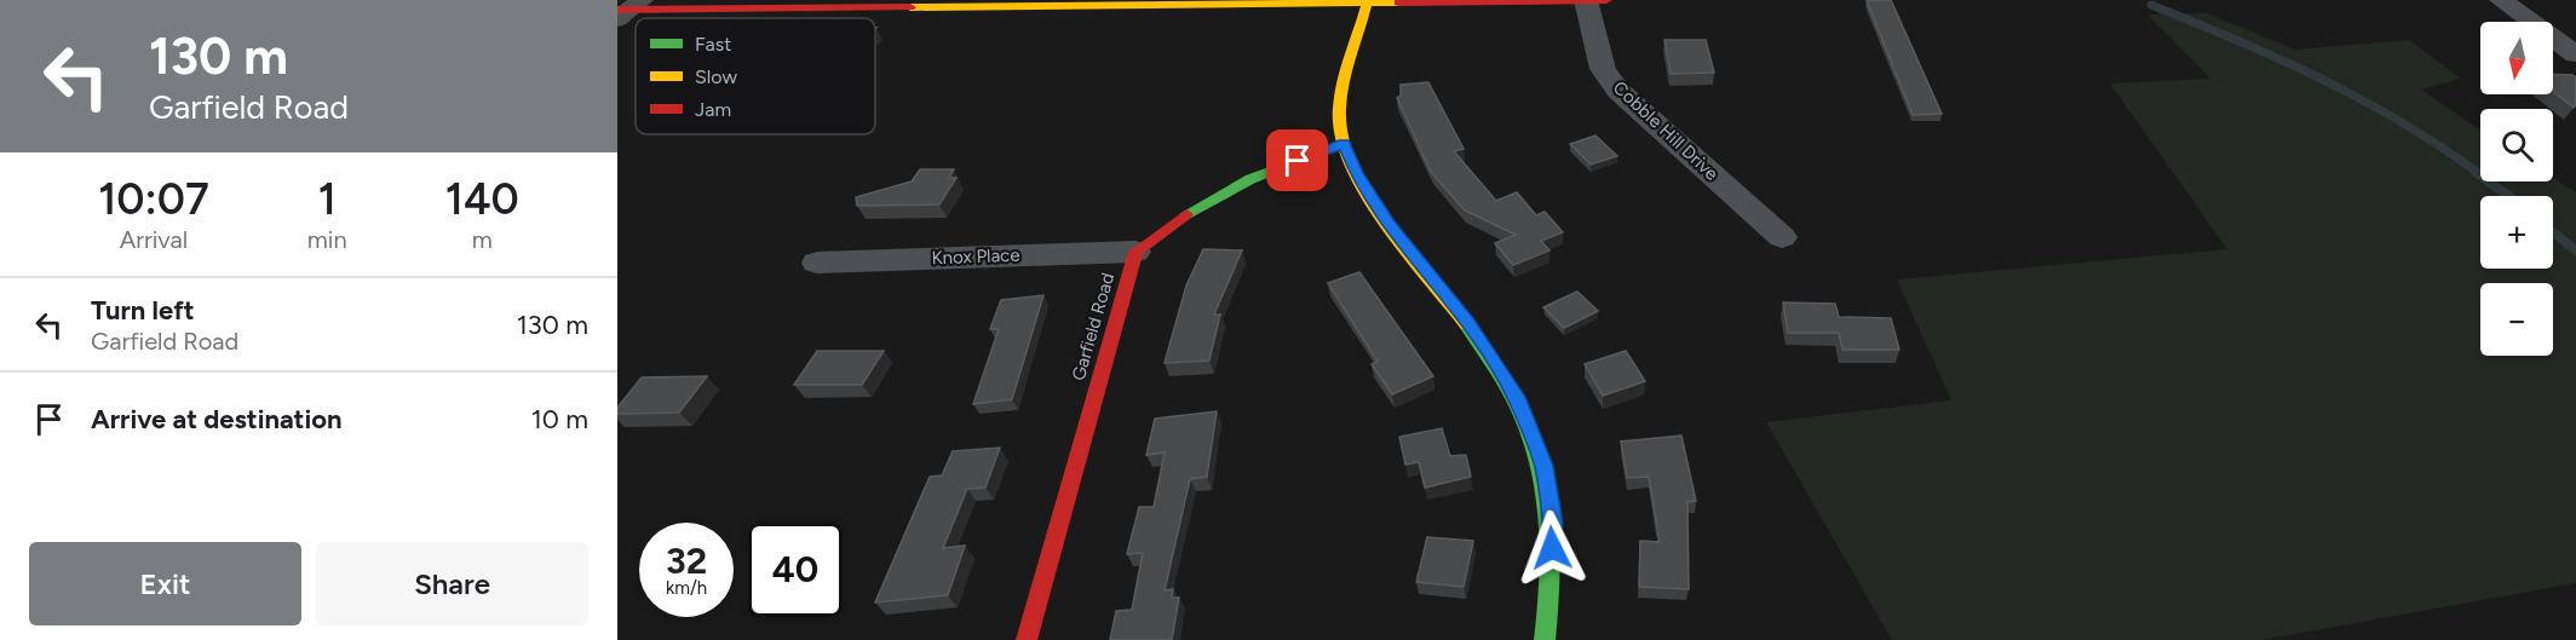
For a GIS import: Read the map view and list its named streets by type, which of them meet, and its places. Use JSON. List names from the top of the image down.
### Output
{
  "streets": {
    "street": ["Cobble Hill Drive", "Knox Place", "Garfield Road"]
  },
  "crossings": [
    ["Knox Place", "Garfield Road"]
  ],
  "legend": ["Fast", "Slow", "Jam"],
  "north": "bottom",
  "page": {
    "turn": ["130 m", "Garfield Road"],
    "map_buttons": ["+", "−"],
    "eta": [
      "10:07",
      "Arrival",
      "1",
      "min",
      "140",
      "m"
    ],
    "list": [
      {
        "name": "Turn left",
        "note": "Garfield Road",
        "value": "130 m"
      },
      {
        "name": "Arrive at destination",
        "value": "10 m"
      }
    ],
    "speed": "32 km/h",
    "limit": "40",
    "buttons": ["Exit", "Share"]
  }
}
